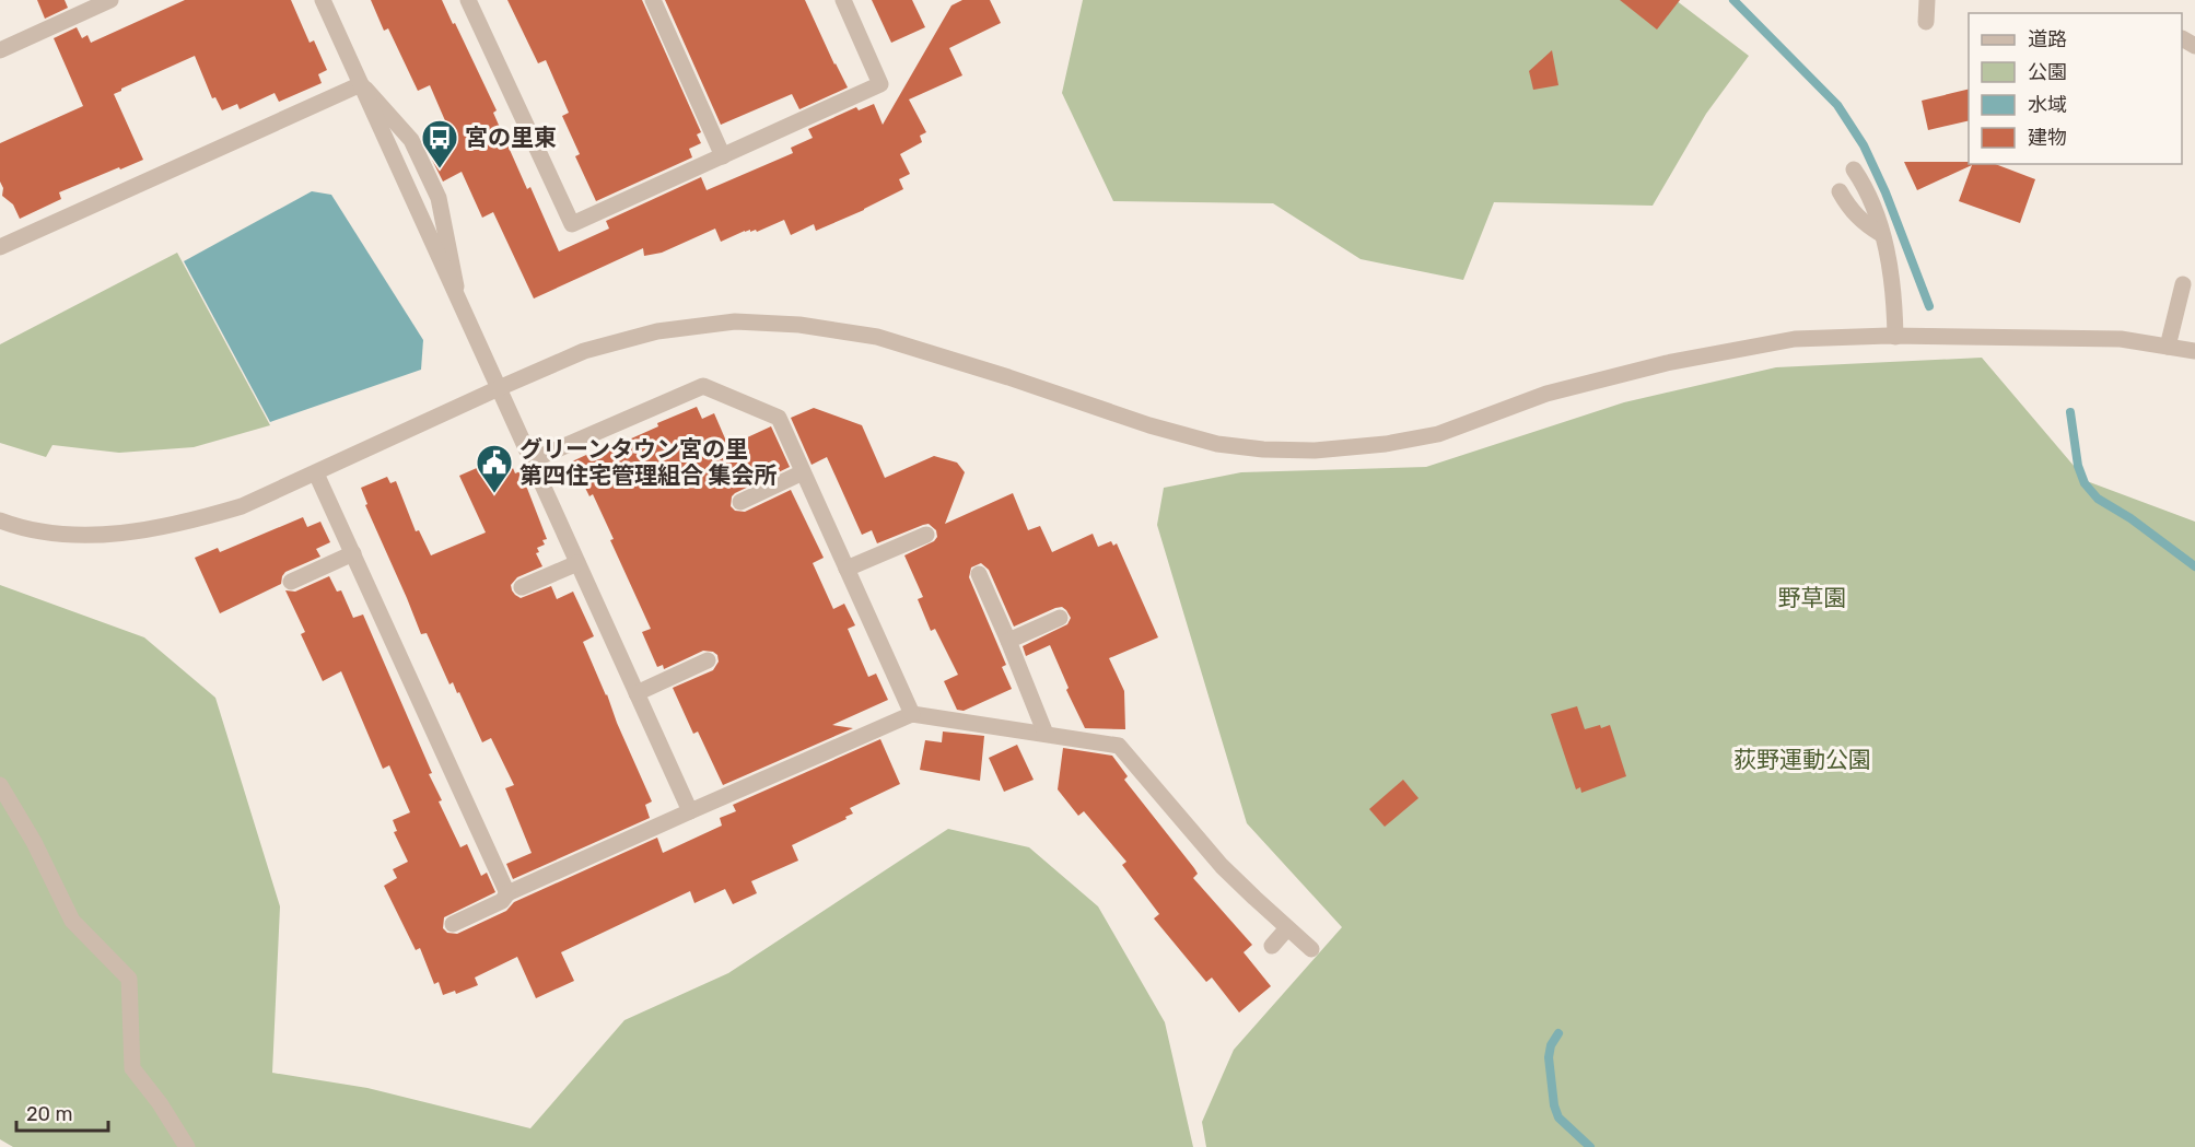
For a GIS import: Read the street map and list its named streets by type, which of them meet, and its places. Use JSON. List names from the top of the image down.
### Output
{
  "parks": ["野草園", "荻野運動公園"],
  "places": {
    "bus stop": ["宮の里東"],
    "public building": ["グリーンタウン宮の里 第四住宅管理組合 集会所"]
  },
  "legend": [
    "道路",
    "公園",
    "水域",
    "建物"
  ],
  "scale_bar": "20 m"
}
